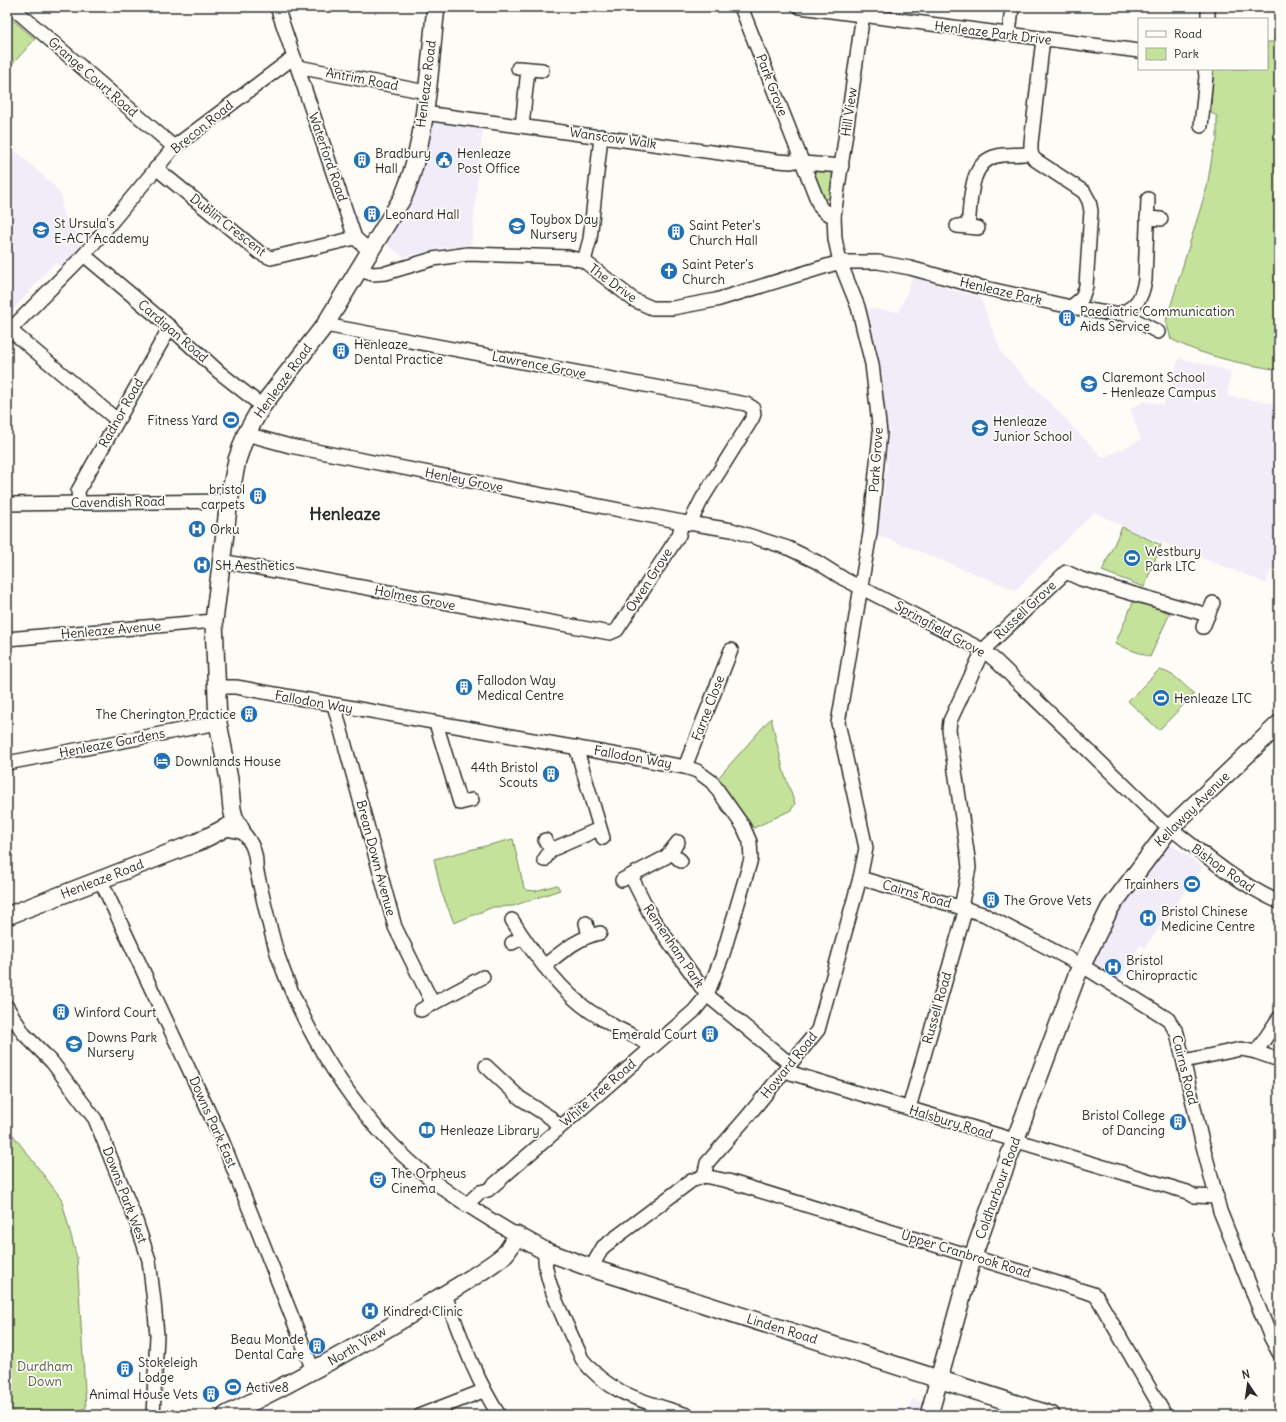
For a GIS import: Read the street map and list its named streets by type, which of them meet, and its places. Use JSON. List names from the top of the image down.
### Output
{
  "streets": {
    "main road": [
      "Henleaze Road",
      "Kellaway Avenue",
      "Coldharbour Road",
      "Linden Road",
      "North View"
    ],
    "street": [
      "Henleaze Park Drive",
      "Grange Court Road",
      "Antrim Road",
      "Park Grove",
      "Hill View",
      "Brecon Road",
      "Wanscow Walk",
      "Waterford Road",
      "Dublin Crescent",
      "The Drive",
      "Henleaze Park",
      "Cardigan Road",
      "Lawrence Grove",
      "Radnor Road",
      "Henley Grove",
      "Cavendish Road",
      "Owen Grove",
      "Holmes Grove",
      "Russell Grove",
      "Springfield Grove",
      "Henleaze Avenue",
      "Fallodon Way",
      "Farne Close",
      "Henleaze Gardens",
      "Brean Down Avenue",
      "Bishop Road",
      "Cairns Road",
      "Remenham Park",
      "Russell Road",
      "Howard Road",
      "White Tree Road",
      "Downs Park East",
      "Halsbury Road",
      "Downs Park West",
      "Upper Cranbrook Road"
    ]
  },
  "crossings": [
    ["Henleaze Park Drive", "Hill View"],
    ["Grange Court Road", "Brecon Road"],
    ["Antrim Road", "Henleaze Road"],
    ["Antrim Road", "Brecon Road"],
    ["Antrim Road", "Waterford Road"],
    ["Henleaze Road", "Wanscow Walk"],
    ["Henleaze Road", "Waterford Road"],
    ["Henleaze Road", "The Drive"],
    ["Henleaze Road", "Cardigan Road"],
    ["Henleaze Road", "Lawrence Grove"],
    ["Henleaze Road", "Henley Grove"],
    ["Henleaze Road", "Cavendish Road"],
    ["Henleaze Road", "Holmes Grove"],
    ["Henleaze Road", "Henleaze Avenue"],
    ["Henleaze Road", "Fallodon Way"],
    ["Henleaze Road", "Henleaze Gardens"],
    ["Henleaze Road", "Downs Park East"],
    ["Park Grove", "Hill View"],
    ["Park Grove", "Wanscow Walk"],
    ["Park Grove", "The Drive"],
    ["Park Grove", "Henleaze Park"],
    ["Park Grove", "Springfield Grove"],
    ["Park Grove", "Howard Road"],
    ["Brecon Road", "Waterford Road"],
    ["Brecon Road", "Dublin Crescent"],
    ["Brecon Road", "Cardigan Road"],
    ["Waterford Road", "Dublin Crescent"],
    ["The Drive", "Henleaze Park"],
    ["Cardigan Road", "Radnor Road"],
    ["Lawrence Grove", "Owen Grove"],
    ["Radnor Road", "Cavendish Road"],
    ["Henley Grove", "Owen Grove"],
    ["Henley Grove", "Springfield Grove"],
    ["Owen Grove", "Holmes Grove"],
    ["Owen Grove", "Springfield Grove"],
    ["Russell Grove", "Springfield Grove"],
    ["Russell Grove", "Cairns Road"],
    ["Russell Grove", "Russell Road"],
    ["Springfield Grove", "Kellaway Avenue"],
    ["Springfield Grove", "Bishop Road"],
    ["Fallodon Way", "Farne Close"],
    ["Fallodon Way", "Brean Down Avenue"],
    ["Fallodon Way", "Remenham Park"],
    ["Fallodon Way", "White Tree Road"],
    ["Kellaway Avenue", "Bishop Road"],
    ["Kellaway Avenue", "Cairns Road"],
    ["Kellaway Avenue", "Coldharbour Road"],
    ["Cairns Road", "Russell Road"],
    ["Cairns Road", "Howard Road"],
    ["Cairns Road", "Halsbury Road"],
    ["Cairns Road", "Coldharbour Road"],
    ["Remenham Park", "White Tree Road"],
    ["Russell Road", "Halsbury Road"],
    ["Howard Road", "Halsbury Road"],
    ["Howard Road", "Upper Cranbrook Road"],
    ["Downs Park East", "North View"],
    ["Halsbury Road", "Coldharbour Road"],
    ["Coldharbour Road", "Upper Cranbrook Road"],
    ["Coldharbour Road", "Linden Road"],
    ["Linden Road", "North View"]
  ],
  "districts": ["Henleaze"],
  "parks": ["Durdham Down"],
  "places": {
    "building": [
      "Bradbury Hall",
      "Leonard Hall",
      "Saint Peter's Church Hall",
      "Paediatric Communication Aids Service",
      "Henleaze Dental Practice",
      "bristol carpets",
      "Fallodon Way Medical Centre",
      "The Cherington Practice",
      "44th Bristol Scouts",
      "The Grove Vets",
      "Winford Court",
      "Emerald Court",
      "Bristol College of Dancing",
      "Beau Monde Dental Care",
      "Stokeleigh Lodge",
      "Animal House Vets"
    ],
    "public building": ["Henleaze Post Office"],
    "school or university": [
      "Toybox Day Nursery",
      "St Ursula's E-ACT Academy",
      "Claremont School - Henleaze Campus",
      "Henleaze Junior School",
      "Downs Park Nursery"
    ],
    "church": ["Saint Peter's Church"],
    "sports": [
      "Fitness Yard",
      "Westbury Park LTC",
      "Henleaze LTC",
      "Trainhers",
      "Active8"
    ],
    "hospital": [
      "Orku",
      "SH Aesthetics",
      "Bristol Chinese Medicine Centre",
      "Bristol Chiropractic",
      "Kindred Clinic"
    ],
    "hotel": ["Downlands House"],
    "library": ["Henleaze Library"],
    "theatre": ["The Orpheus Cinema"]
  },
  "legend": ["Road", "Park"],
  "north": "top"
}
